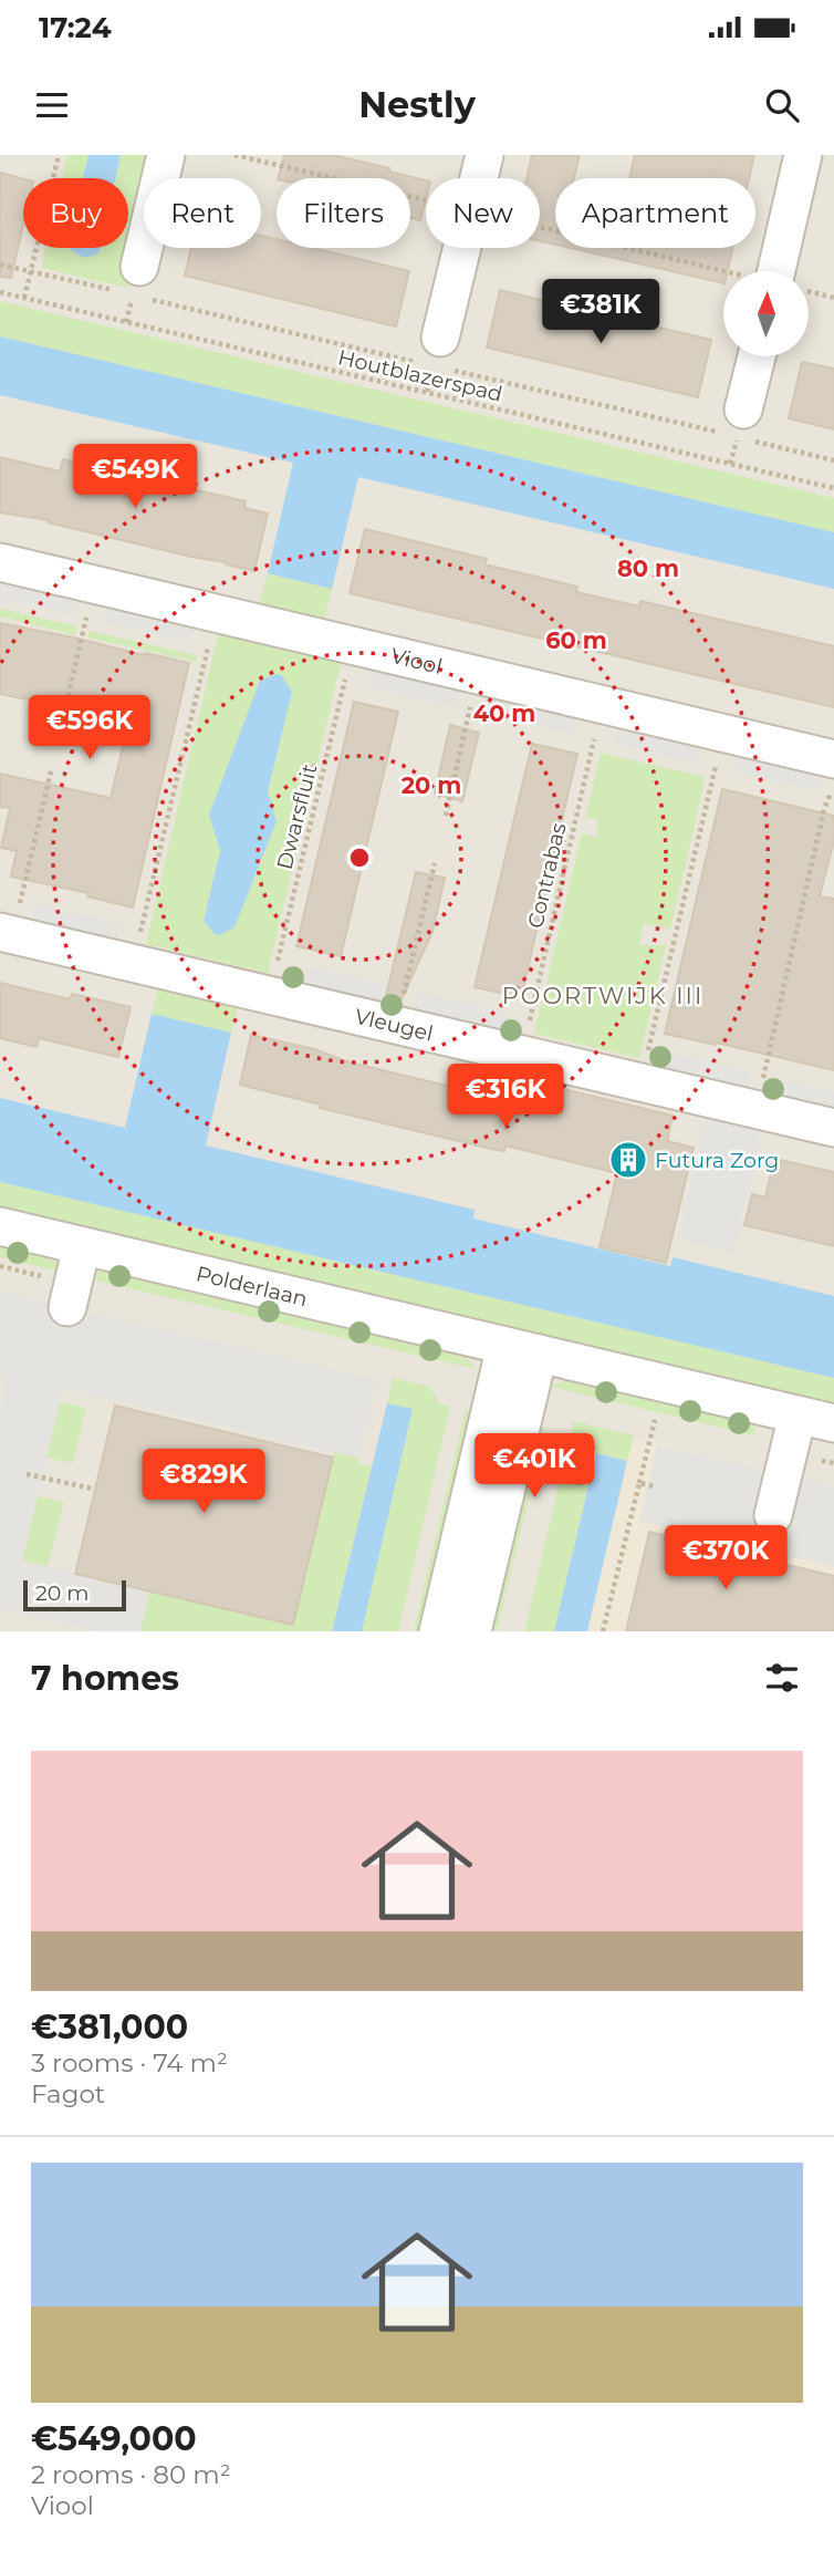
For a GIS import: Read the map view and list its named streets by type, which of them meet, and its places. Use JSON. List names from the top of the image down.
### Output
{
  "streets": {
    "street": ["Viool", "Vleugel", "Polderlaan"],
    "path": ["Houtblazerspad", "Dwarsfluit", "Contrabas"]
  },
  "crossings": [
    ["Viool", "Dwarsfluit"],
    ["Viool", "Contrabas"],
    ["Dwarsfluit", "Vleugel"],
    ["Contrabas", "Vleugel"]
  ],
  "districts": ["POORTWIJK III"],
  "places": {
    "building": ["Futura Zorg"]
  },
  "scale_bar": "20 m",
  "north": "top",
  "page": {
    "status": "17:24",
    "header": "Nestly",
    "chip": [
      "Buy",
      "Rent",
      "Filters",
      "New",
      "Apartment"
    ],
    "price": [
      "€381K",
      "€549K",
      "€596K",
      "€316K",
      "€401K",
      "€829K",
      "€370K"
    ],
    "scale": "20 m",
    "heading": "7 homes",
    "list": [
      {
        "name": "€381,000",
        "note": "3 rooms · 74 m² · Fagot"
      },
      {
        "name": "€549,000",
        "note": "2 rooms · 80 m² · Viool"
      }
    ]
  },
  "rings": [
    "80 m",
    "60 m",
    "40 m",
    "20 m"
  ]
}
